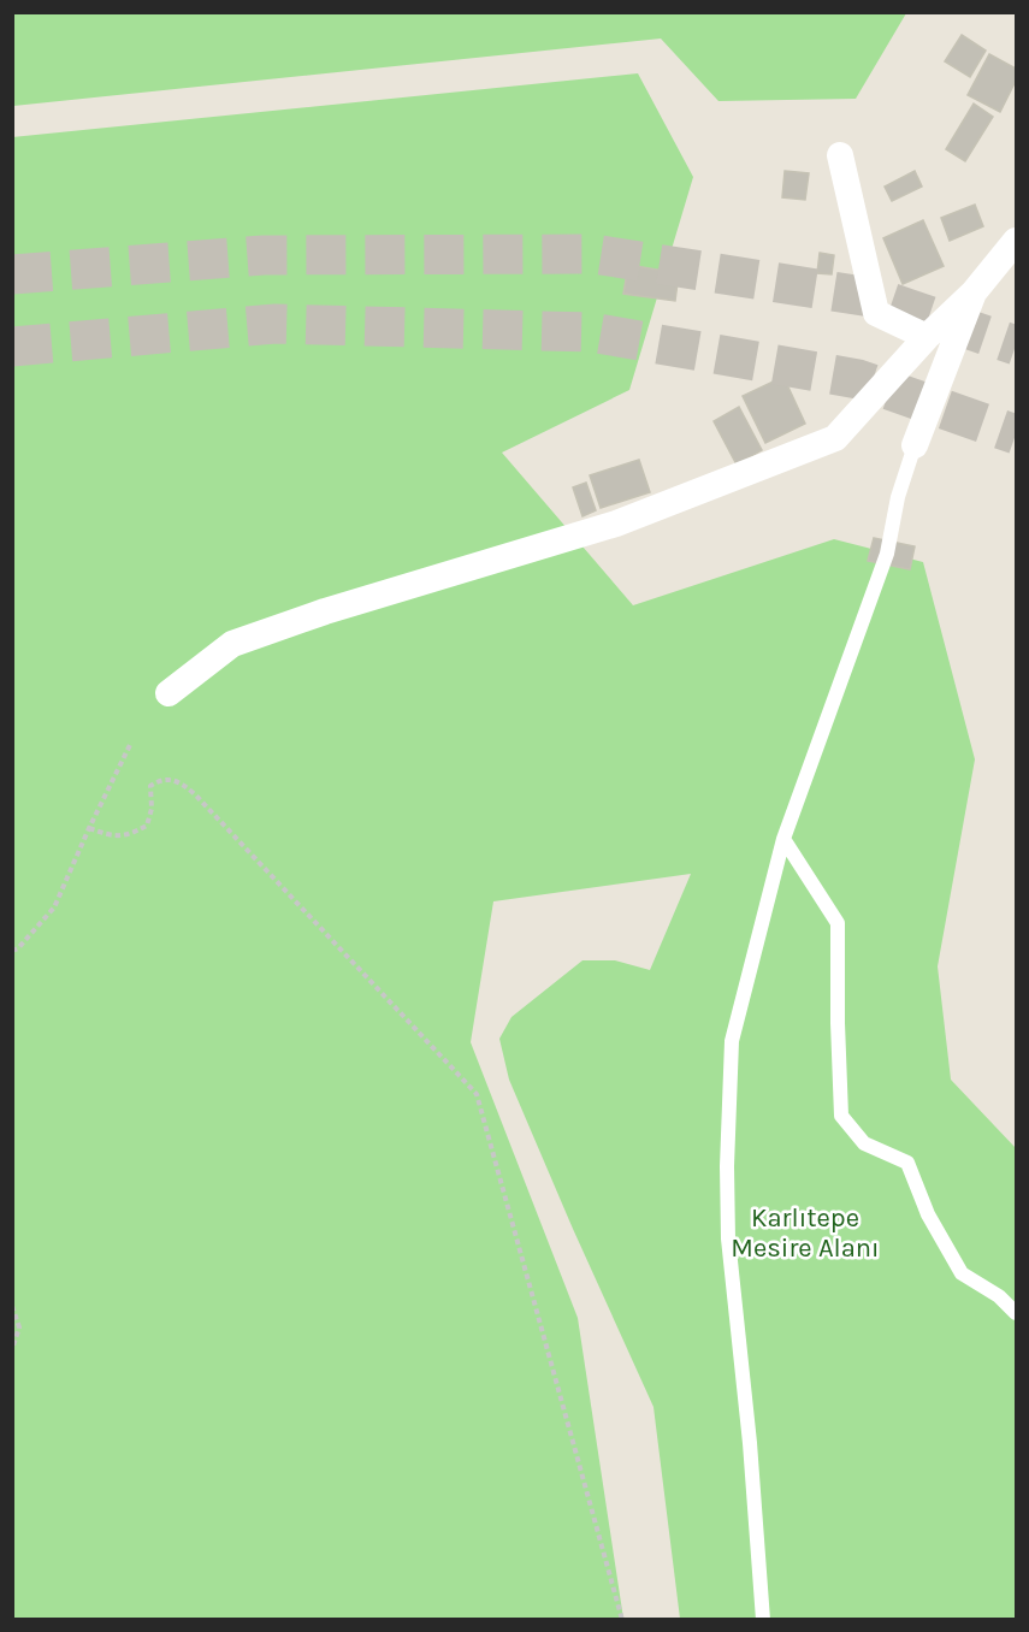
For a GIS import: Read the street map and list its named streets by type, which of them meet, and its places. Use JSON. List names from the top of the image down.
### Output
{
  "parks": ["Karlıtepe Mesire Alanı"]
}
